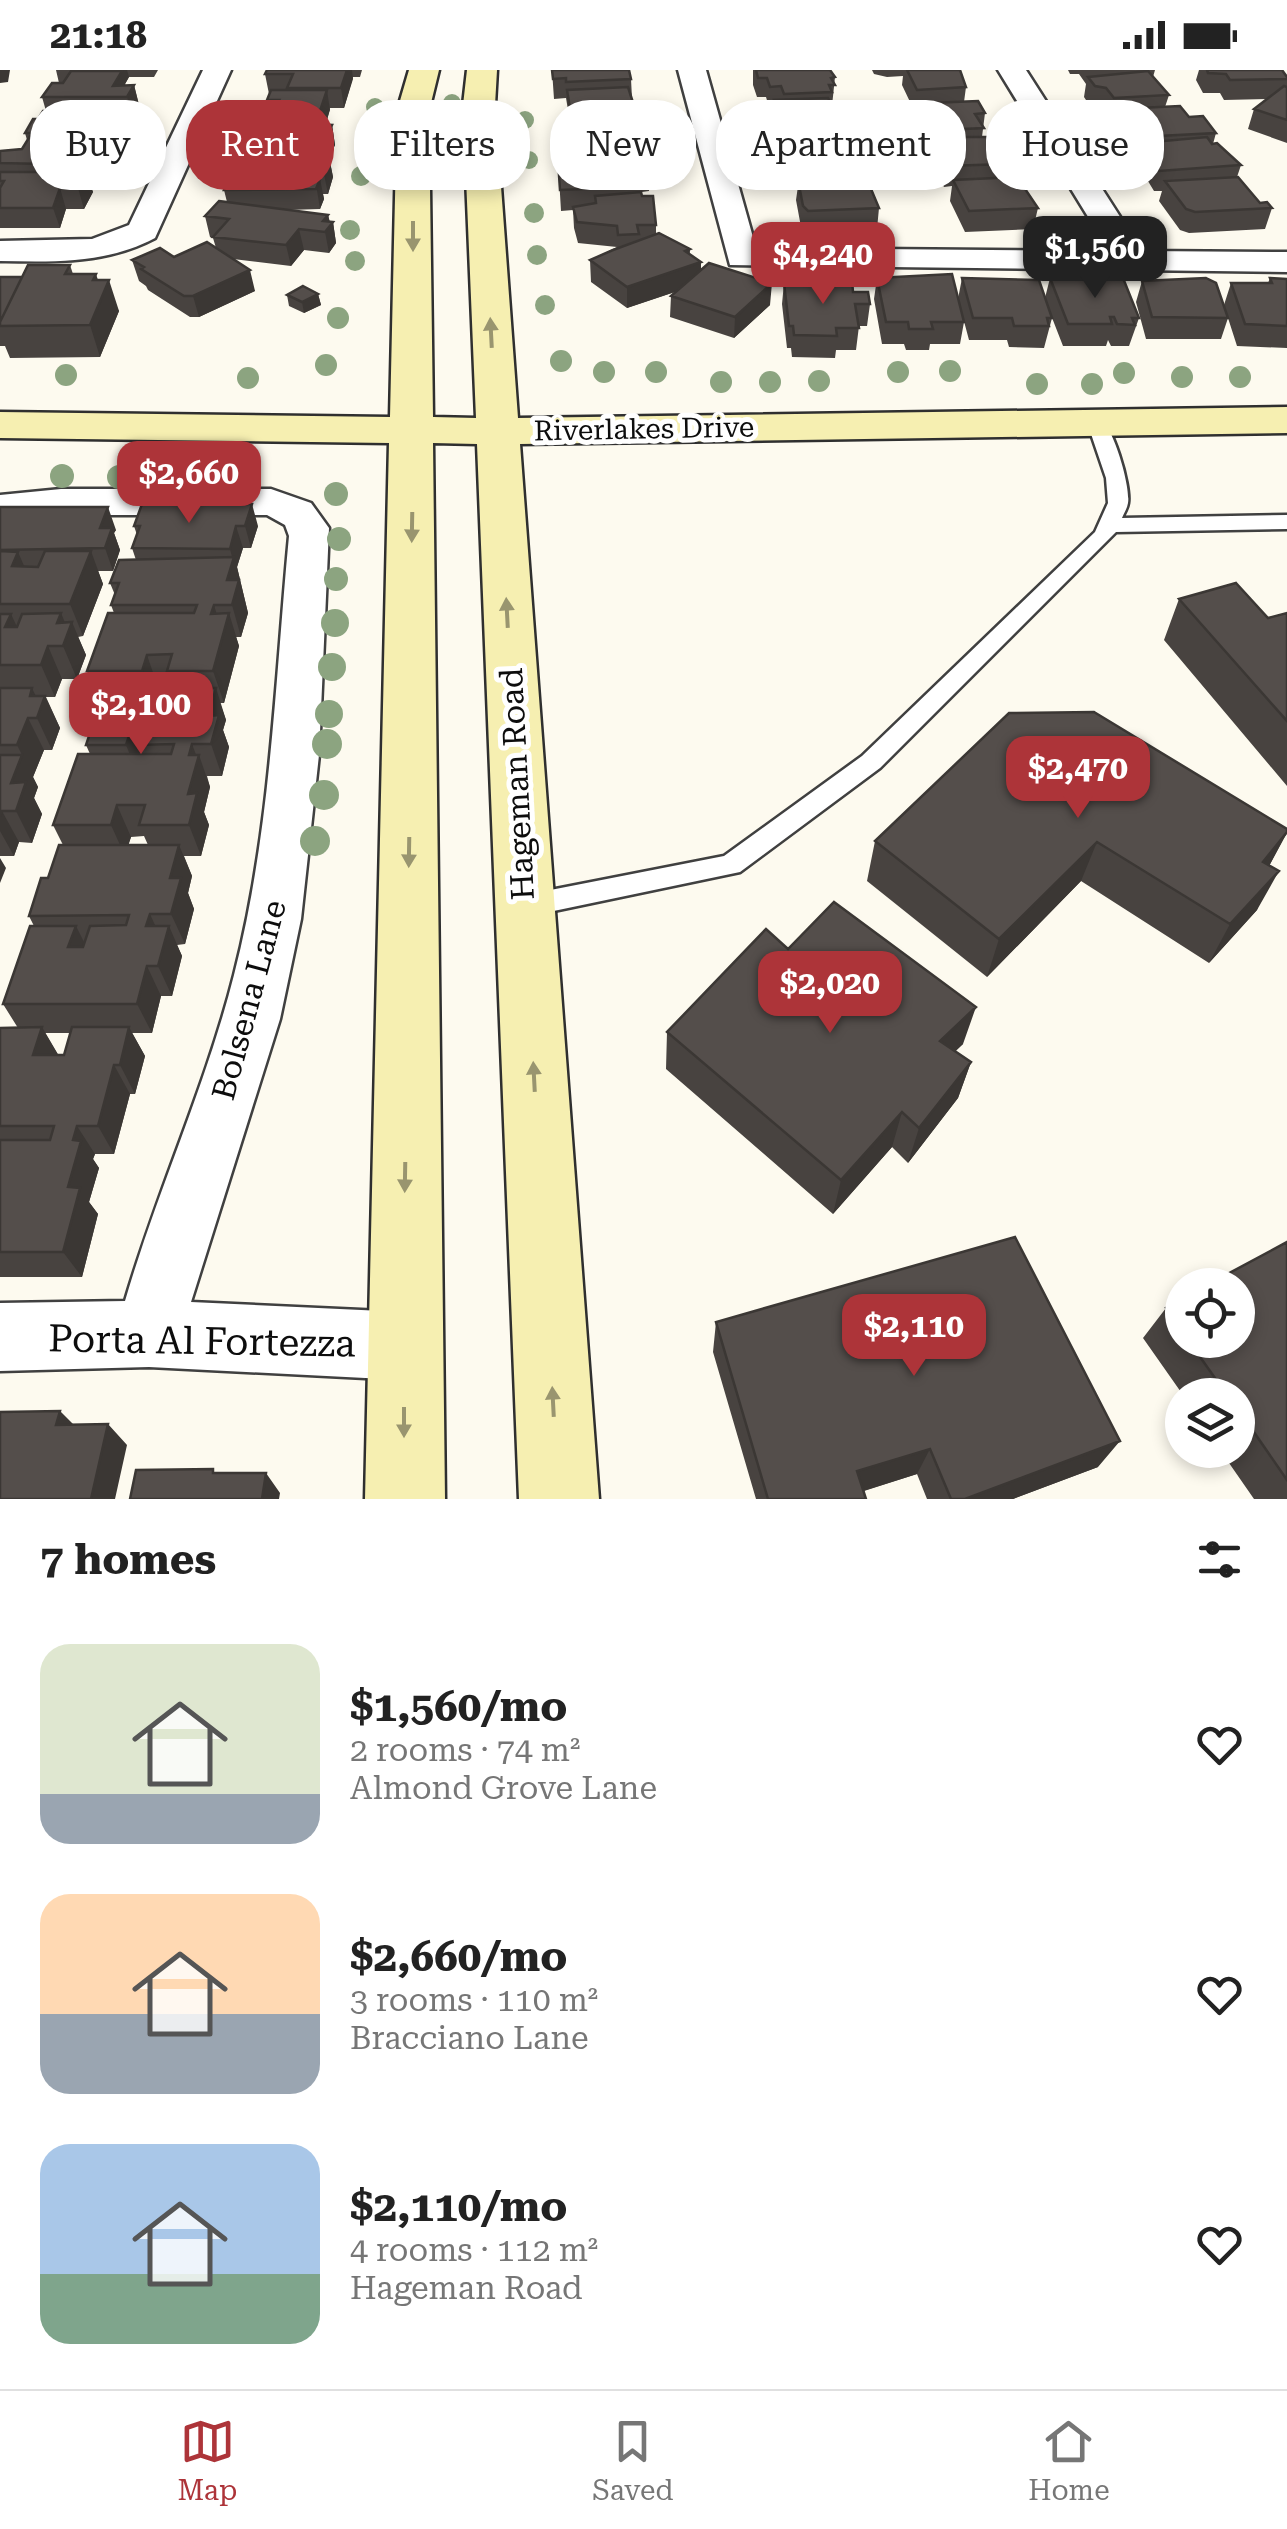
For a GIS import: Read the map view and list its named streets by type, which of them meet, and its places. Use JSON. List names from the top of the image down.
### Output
{
  "streets": {
    "main road": ["Riverlakes Drive", "Hageman Road"],
    "street": ["Bolsena Lane", "Porta Al Fortezza"]
  },
  "crossings": [
    ["Riverlakes Drive", "Hageman Road"],
    ["Bolsena Lane", "Porta Al Fortezza"]
  ],
  "page": {
    "status": "21:18",
    "chip": [
      "Buy",
      "Rent",
      "Filters",
      "New",
      "Apartment",
      "House"
    ],
    "price": [
      "$1,560",
      "$4,240",
      "$2,660",
      "$2,100",
      "$2,470",
      "$2,020",
      "$2,110"
    ],
    "heading": "7 homes",
    "list": [
      {
        "name": "$1,560/mo",
        "note": "2 rooms · 74 m² · Almond Grove Lane"
      },
      {
        "name": "$2,660/mo",
        "note": "3 rooms · 110 m² · Bracciano Lane"
      },
      {
        "name": "$2,110/mo",
        "note": "4 rooms · 112 m² · Hageman Road"
      }
    ],
    "tabs": ["Map", "Saved", "Home"]
  }
}
